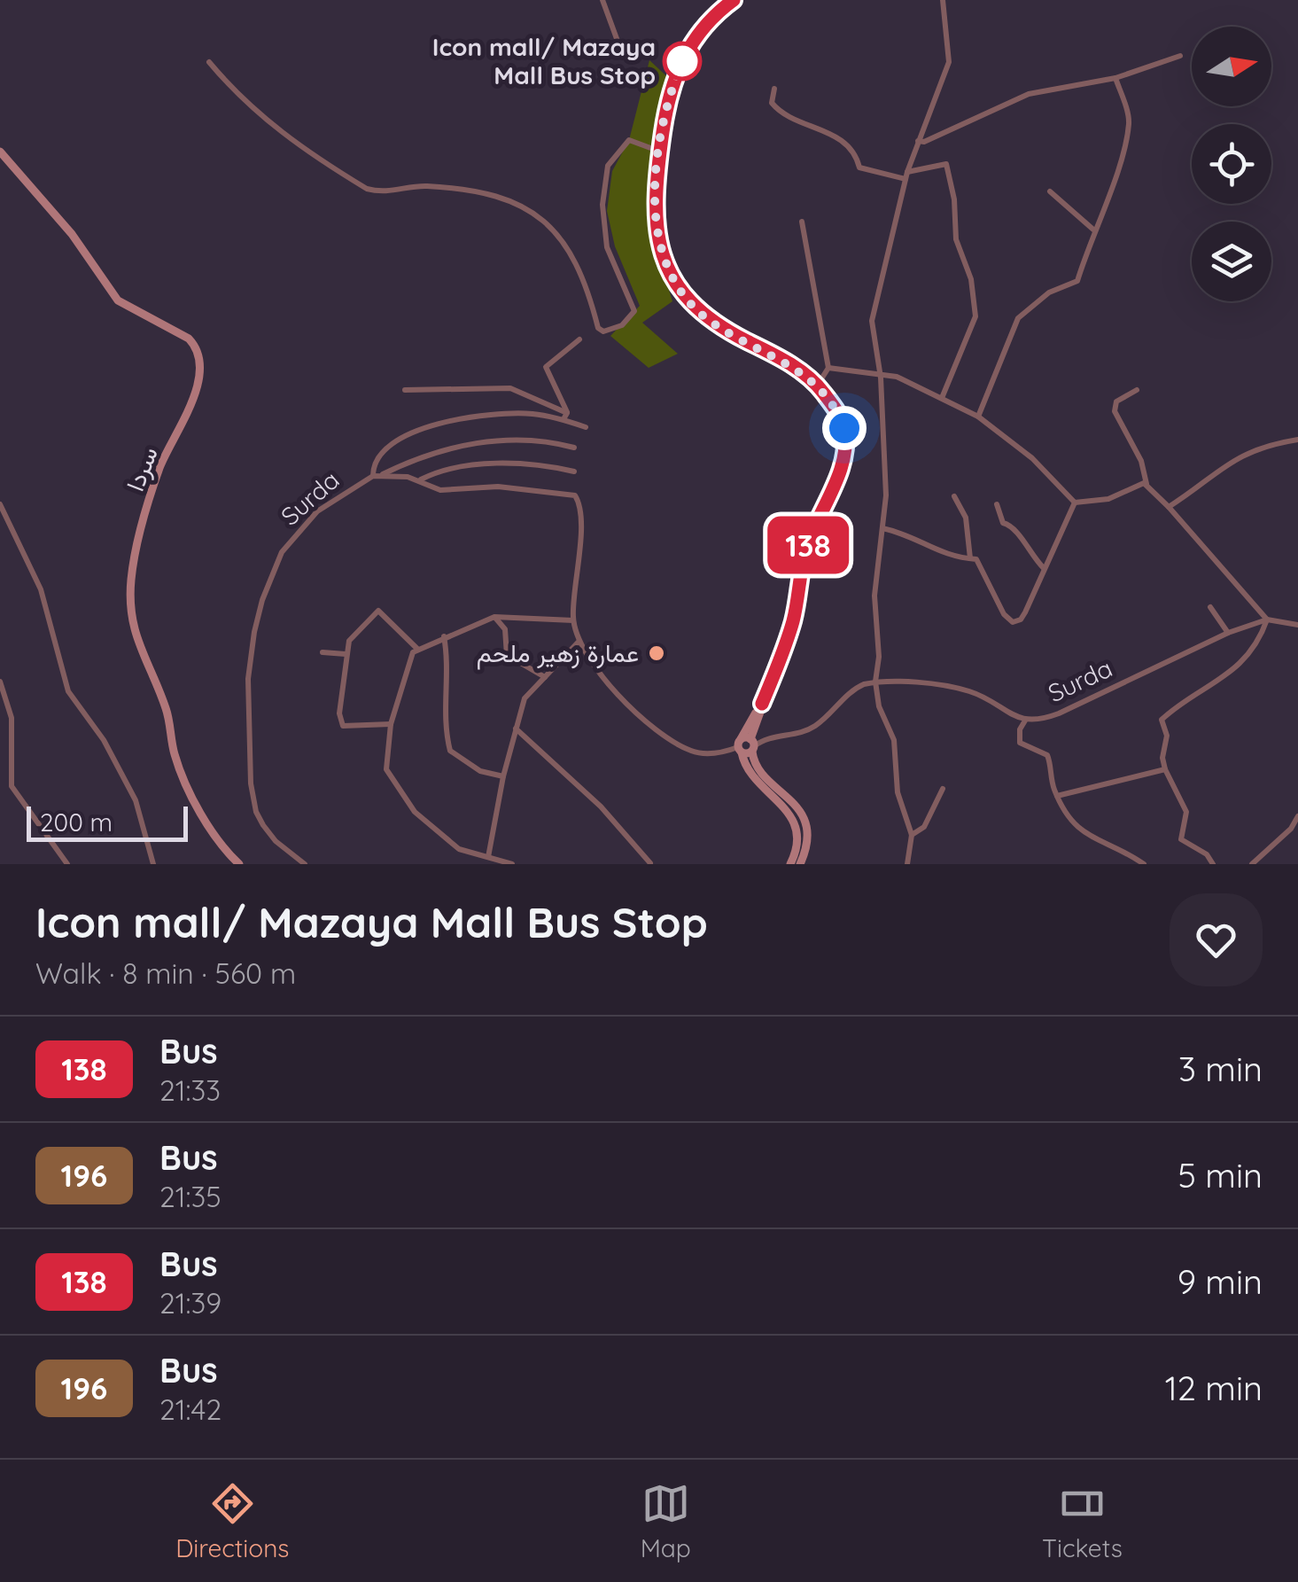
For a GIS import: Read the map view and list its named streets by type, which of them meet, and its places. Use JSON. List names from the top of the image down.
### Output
{
  "streets": {
    "main road": ["سردا"],
    "street": ["Surda"]
  },
  "places": ["Icon mall/ Mazaya Mall Bus Stop", "عمارة زهير ملحم"],
  "lines": ["bus line 138"],
  "scale_bar": "200 m",
  "north": "right",
  "page": {
    "on_map": "138",
    "scale": "200 m",
    "heading": ["Icon mall/ Mazaya Mall Bus Stop", "Walk · 8 min · 560 m"],
    "list": [
      {
        "mark": "138",
        "name": "Bus",
        "note": "21:33",
        "value": "3 min"
      },
      {
        "mark": "196",
        "name": "Bus",
        "note": "21:35",
        "value": "5 min"
      },
      {
        "mark": "138",
        "name": "Bus",
        "note": "21:39",
        "value": "9 min"
      },
      {
        "mark": "196",
        "name": "Bus",
        "note": "21:42",
        "value": "12 min"
      }
    ],
    "tabs": ["Directions", "Map", "Tickets"]
  }
}
